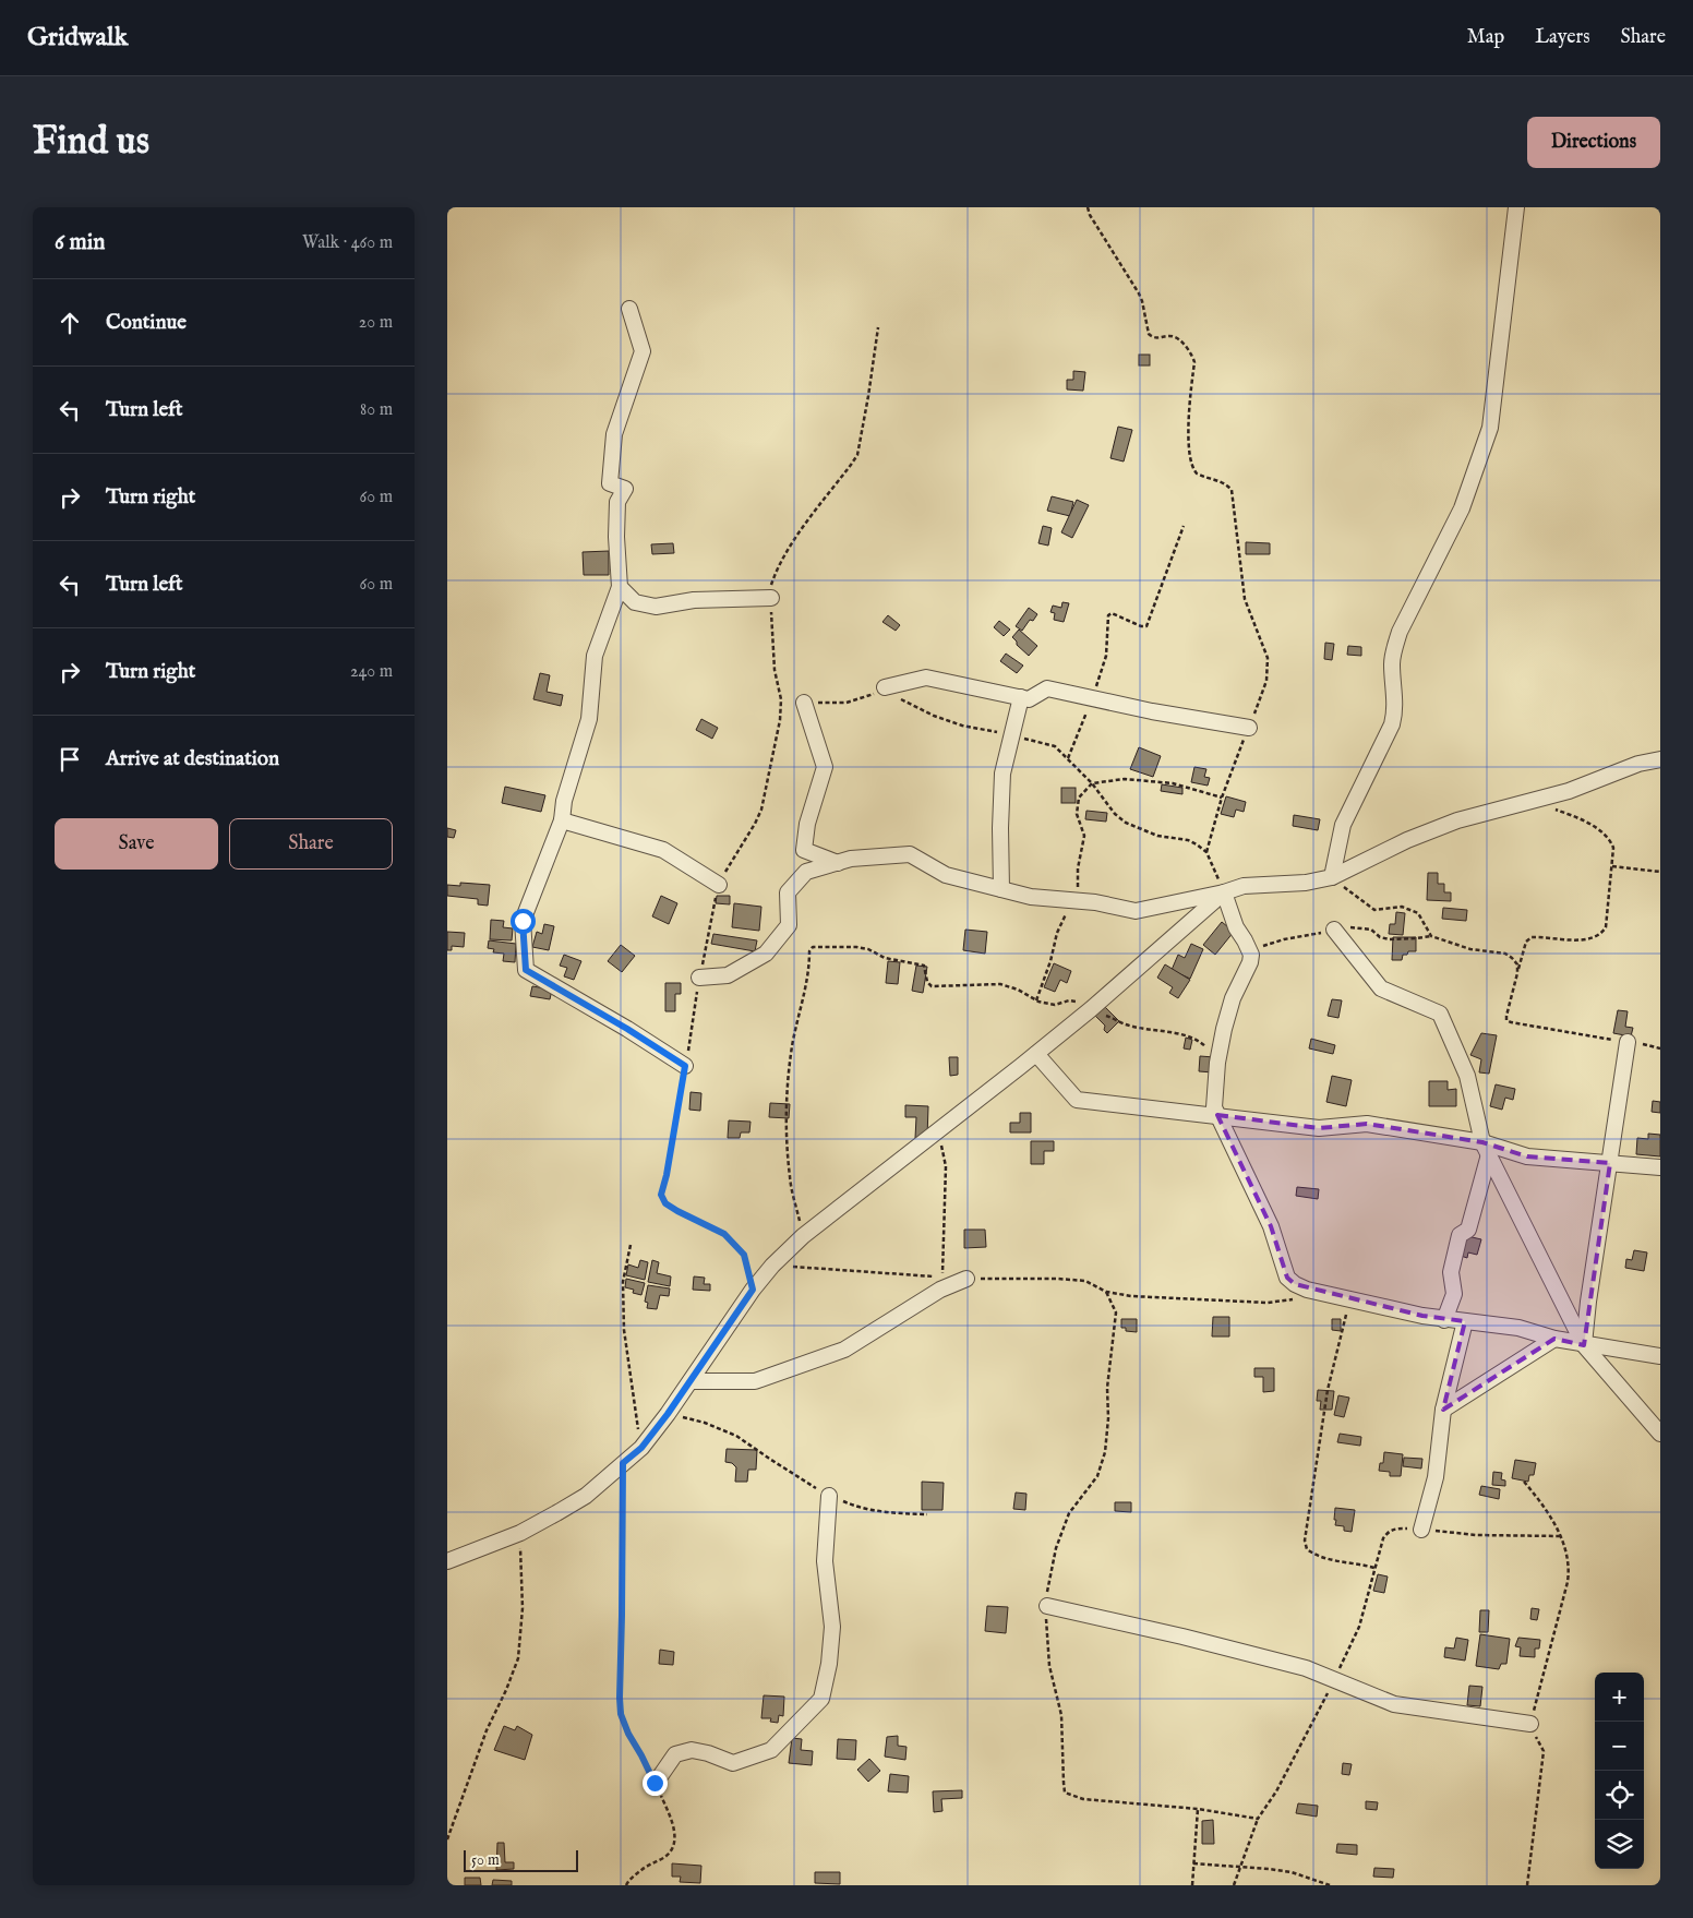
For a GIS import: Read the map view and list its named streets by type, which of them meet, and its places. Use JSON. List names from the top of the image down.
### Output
{
  "scale_bar": "50 m",
  "page": {
    "header": "Gridwalk",
    "nav": ["Map", "Layers", "Share"],
    "buttons": [
      "Directions",
      ["Save", "Share"]
    ],
    "title": "Find us",
    "heading": ["6 min", "Walk · 460 m"],
    "list": [
      ["Continue", "20 m"],
      ["Turn left", "80 m"],
      ["Turn right", "60 m"],
      ["Turn left", "60 m"],
      ["Turn right", "240 m"],
      "Arrive at destination"
    ],
    "map_buttons": ["+", "−"],
    "scale": "50 m"
  }
}
